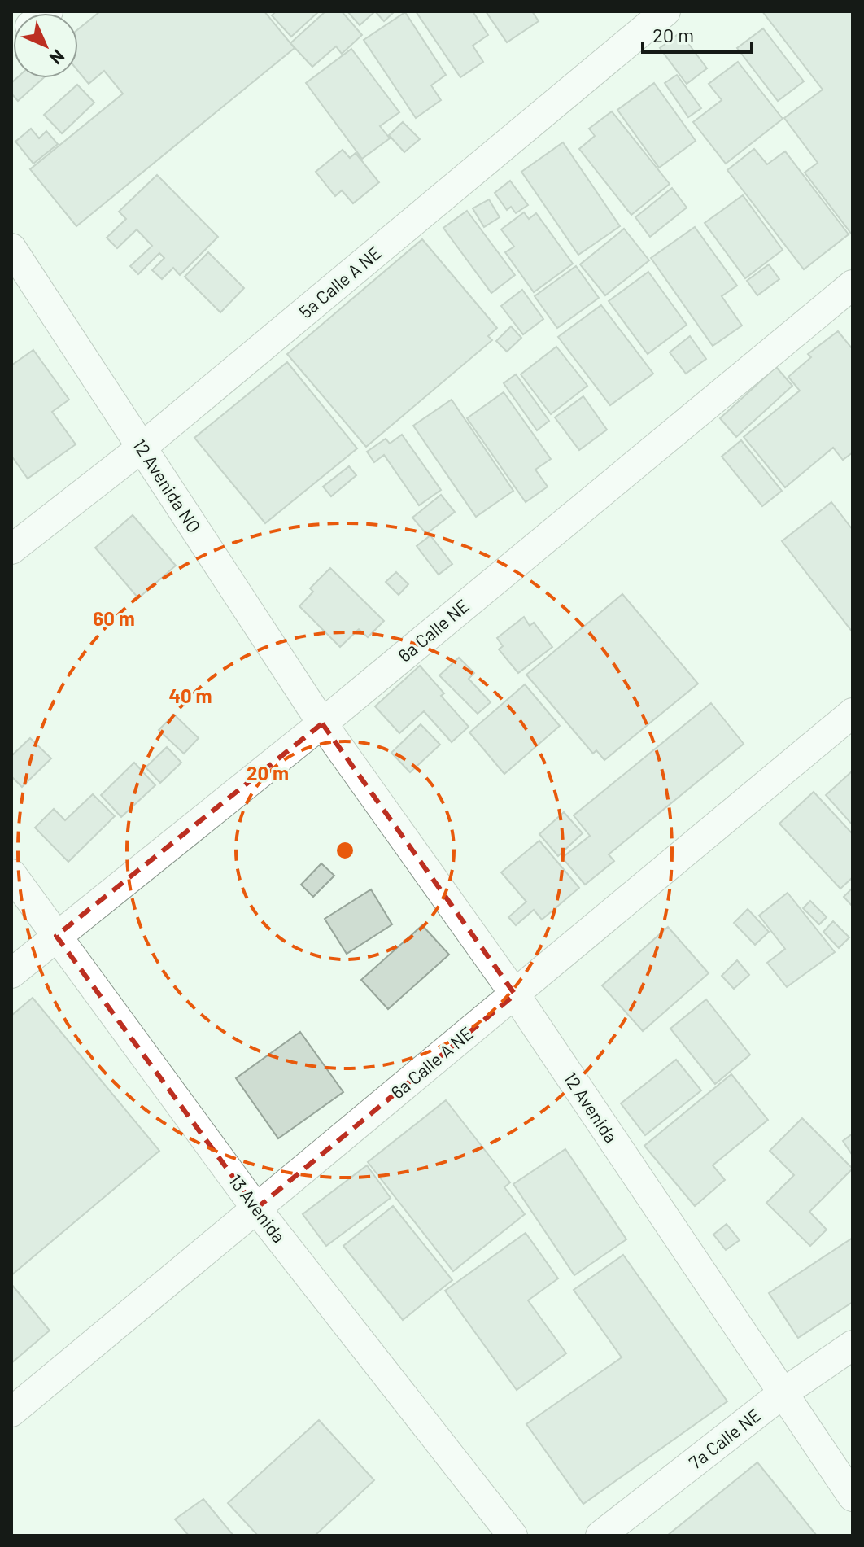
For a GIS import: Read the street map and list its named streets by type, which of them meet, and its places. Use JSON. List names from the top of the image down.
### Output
{
  "streets": {
    "street": [
      "5a Calle A NE",
      "12 Avenida NO",
      "6a Calle NE",
      "6a Calle A NE",
      "12 Avenida",
      "13 Avenida",
      "7a Calle NE"
    ]
  },
  "crossings": [
    ["5a Calle A NE", "12 Avenida NO"],
    ["12 Avenida NO", "6a Calle NE"],
    ["12 Avenida NO", "12 Avenida"],
    ["6a Calle NE", "12 Avenida"],
    ["6a Calle NE", "13 Avenida"],
    ["6a Calle A NE", "12 Avenida"],
    ["6a Calle A NE", "13 Avenida"],
    ["12 Avenida", "7a Calle NE"]
  ],
  "scale_bar": "20 m",
  "north": "bottom right",
  "rings": ["60 m", "40 m", "20 m"]
}
